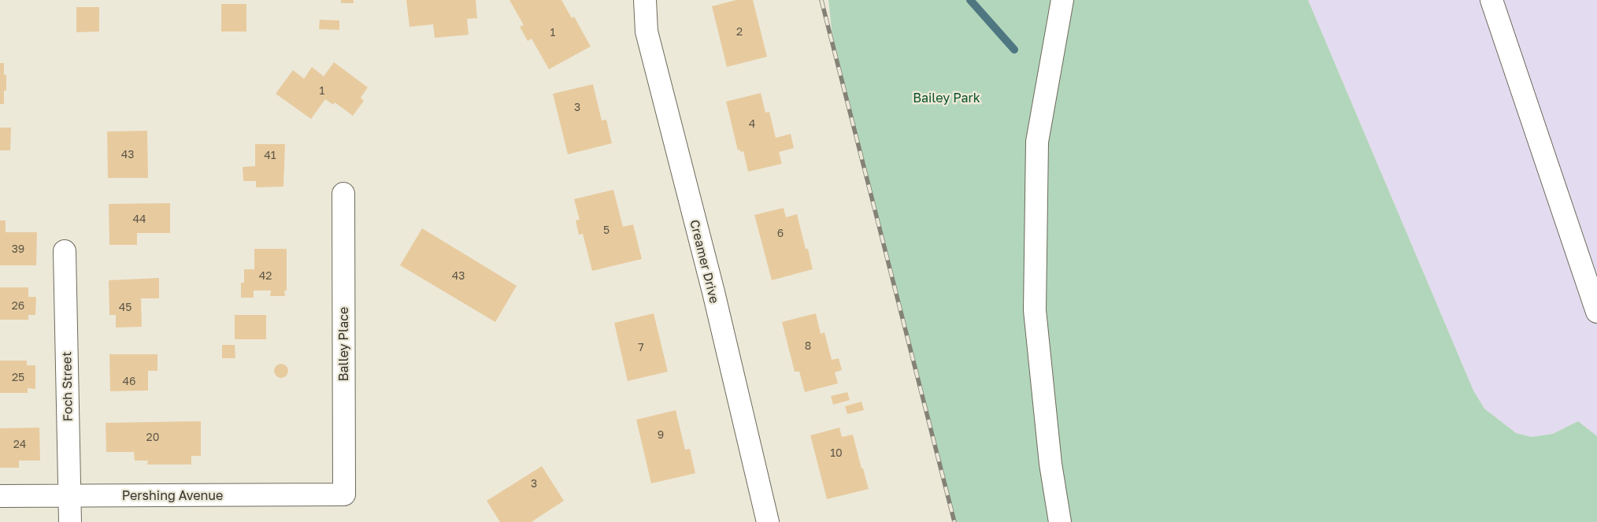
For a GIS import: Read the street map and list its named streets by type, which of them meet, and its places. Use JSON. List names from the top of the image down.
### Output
{
  "streets": {
    "street": [
      "Creamer Drive",
      "Balley Place",
      "Foch Street",
      "Pershing Avenue"
    ]
  },
  "crossings": [
    ["Balley Place", "Pershing Avenue"],
    ["Foch Street", "Pershing Avenue"]
  ],
  "parks": ["Bailey Park"],
  "house_numbers": [
    "2",
    "1",
    "1",
    "3",
    "4",
    "43",
    "41",
    "44",
    "5",
    "6",
    "39",
    "42",
    "43",
    "26",
    "45",
    "8",
    "7",
    "25",
    "46",
    "9",
    "20",
    "24",
    "10",
    "3"
  ]
}
